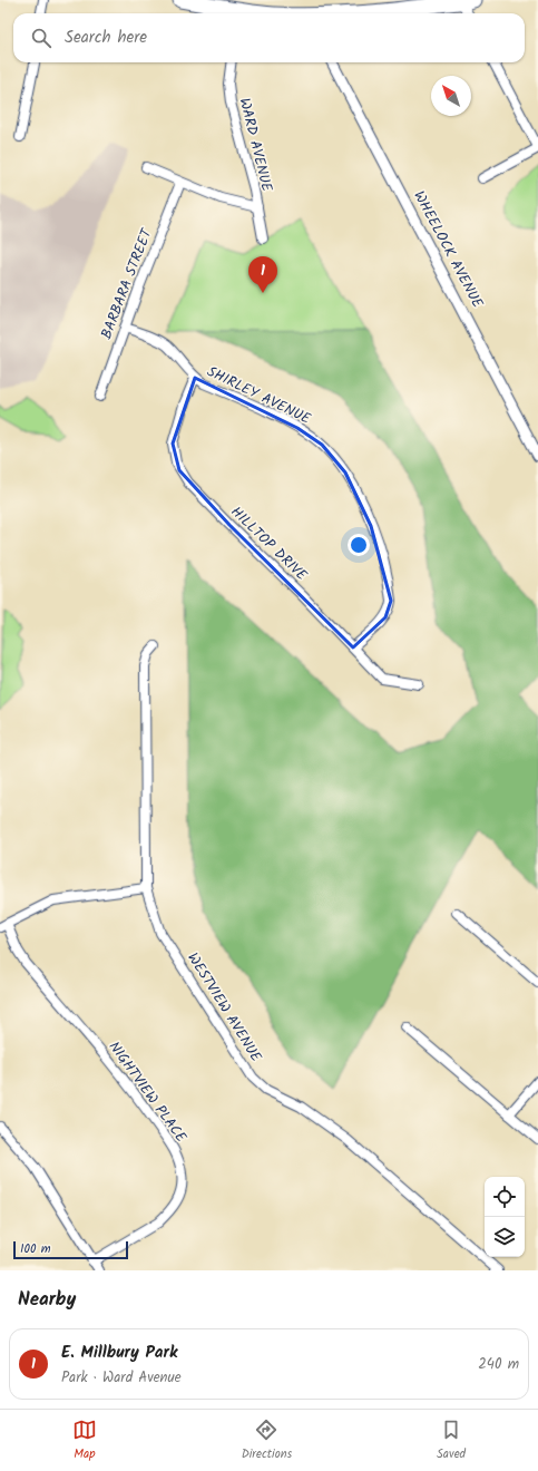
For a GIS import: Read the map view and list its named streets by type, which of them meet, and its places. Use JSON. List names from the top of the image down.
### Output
{
  "streets": {
    "street": [
      "WARD AVENUE",
      "WHEELOCK AVENUE",
      "BARBARA STREET",
      "SHIRLEY AVENUE",
      "HILLTOP DRIVE",
      "WESTVIEW AVENUE",
      "NIGHTVIEW PLACE"
    ]
  },
  "crossings": [
    ["BARBARA STREET", "SHIRLEY AVENUE"],
    ["SHIRLEY AVENUE", "HILLTOP DRIVE"]
  ],
  "scale_bar": "100 m",
  "north": "top left",
  "page": {
    "search": "Search here",
    "pins": "1",
    "scale": "100 m",
    "heading": "Nearby",
    "list": [
      {
        "mark": "1",
        "name": "E. Millbury Park",
        "note": "Park · Ward Avenue",
        "value": "240 m"
      }
    ],
    "nav": ["Map", "Directions", "Saved"]
  }
}
